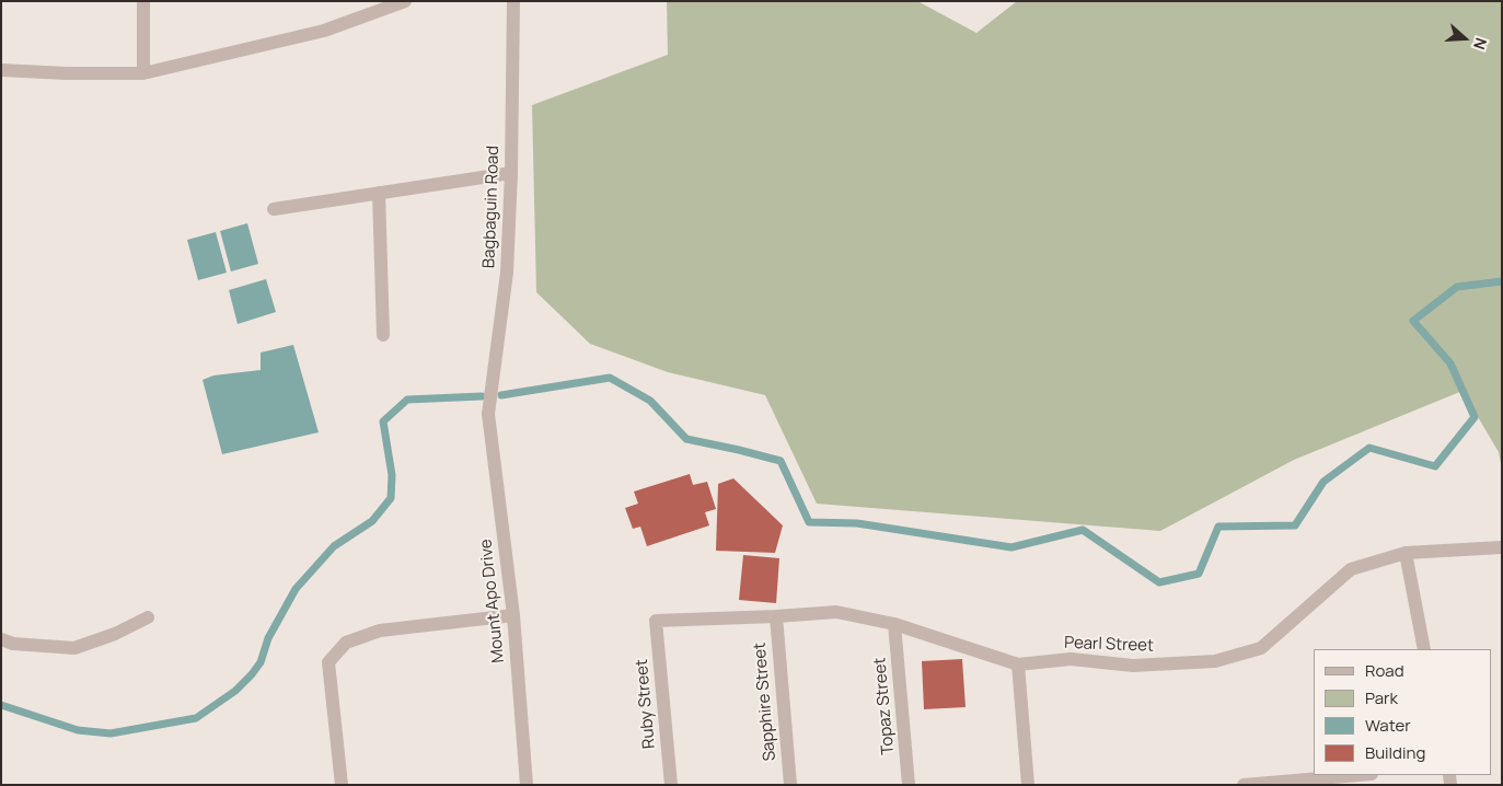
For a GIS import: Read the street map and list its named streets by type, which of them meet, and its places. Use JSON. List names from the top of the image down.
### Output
{
  "streets": {
    "street": [
      "Bagbaguin Road",
      "Mount Apo Drive",
      "Pearl Street",
      "Sapphire Street",
      "Ruby Street",
      "Topaz Street"
    ]
  },
  "crossings": [
    ["Bagbaguin Road", "Mount Apo Drive"],
    ["Pearl Street", "Sapphire Street"],
    ["Pearl Street", "Ruby Street"],
    ["Pearl Street", "Topaz Street"]
  ],
  "legend": [
    "Road",
    "Park",
    "Water",
    "Building"
  ],
  "north": "right"
}
